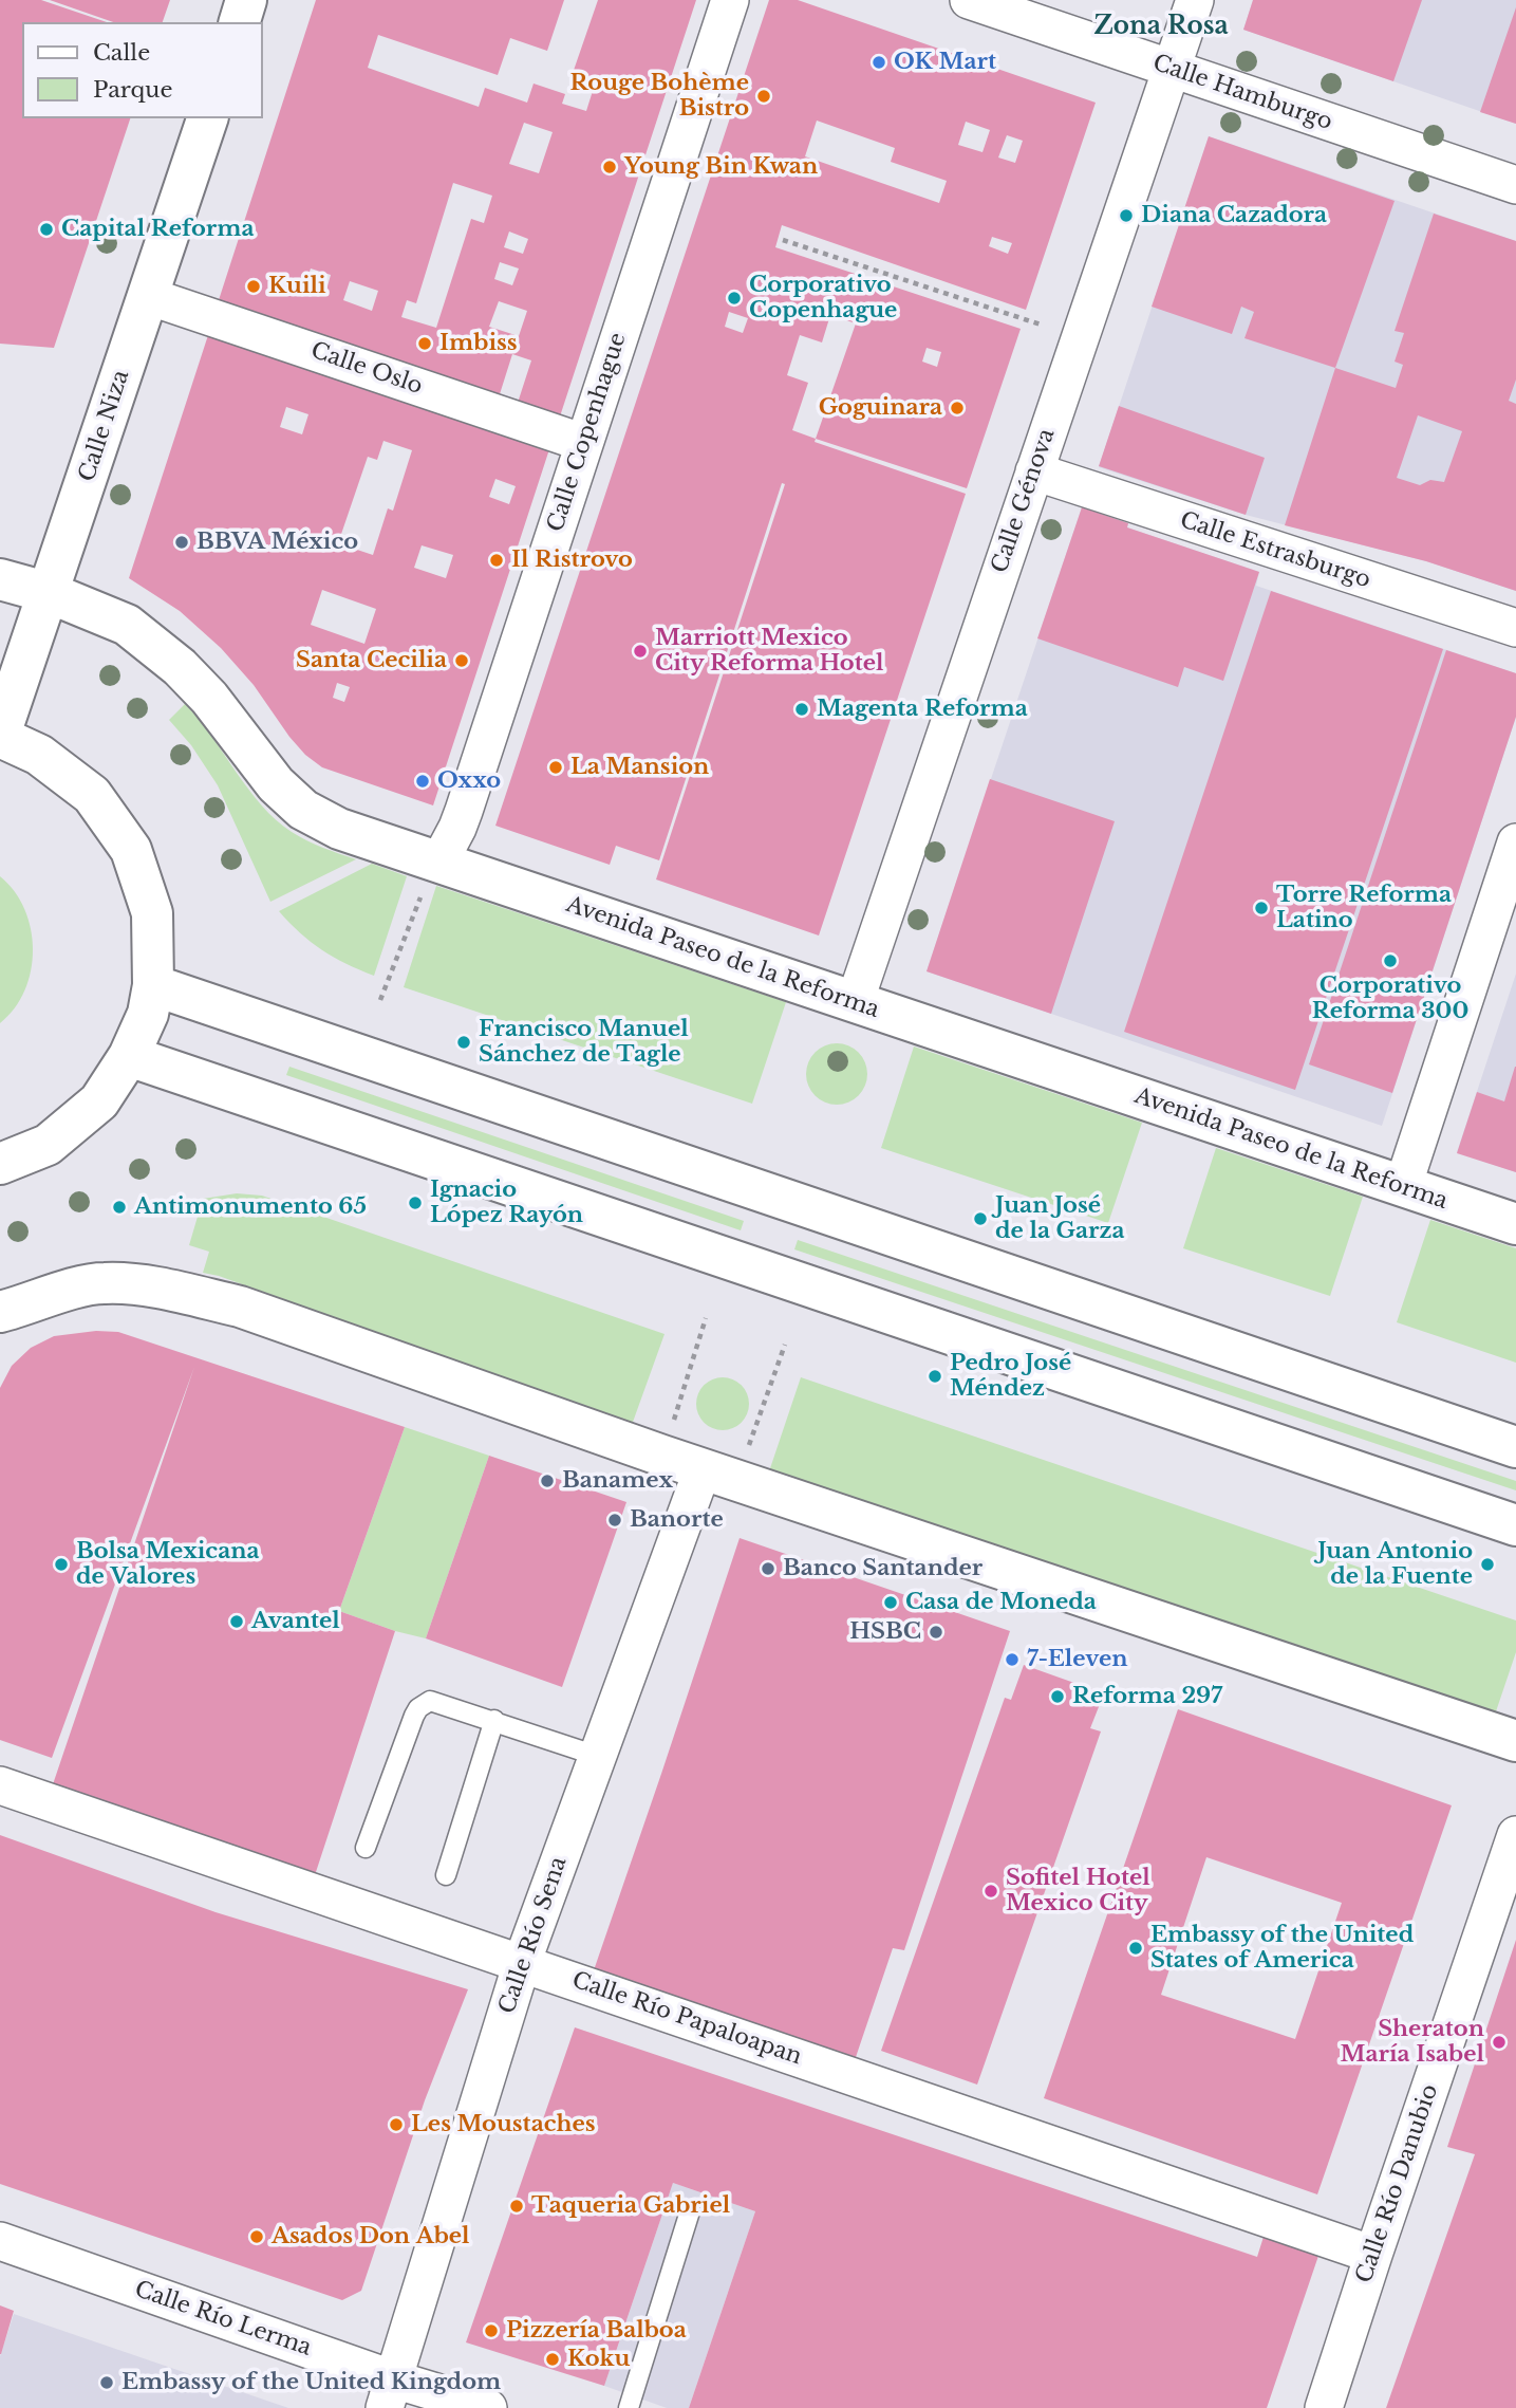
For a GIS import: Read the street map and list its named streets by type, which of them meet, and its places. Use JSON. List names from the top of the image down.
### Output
{
  "streets": {
    "street": [
      "Calle Hamburgo",
      "Calle Oslo",
      "Calle Niza",
      "Calle Copenhague",
      "Calle Génova",
      "Calle Estrasburgo",
      "Avenida Paseo de la Reforma",
      "Calle Río Sena",
      "Calle Río Papaloapan",
      "Calle Río Danubio",
      "Calle Río Lerma"
    ]
  },
  "crossings": [
    ["Calle Hamburgo", "Calle Génova"],
    ["Calle Oslo", "Calle Niza"],
    ["Calle Oslo", "Calle Copenhague"],
    ["Calle Niza", "Avenida Paseo de la Reforma"],
    ["Calle Copenhague", "Avenida Paseo de la Reforma"],
    ["Calle Génova", "Calle Estrasburgo"],
    ["Calle Génova", "Avenida Paseo de la Reforma"],
    ["Calle Río Sena", "Calle Río Papaloapan"],
    ["Calle Río Sena", "Calle Río Lerma"],
    ["Calle Río Papaloapan", "Calle Río Danubio"]
  ],
  "districts": ["Zona Rosa"],
  "places": [
    "OK Mart",
    "Rouge Bohème Bistro",
    "Young Bin Kwan",
    "Diana Cazadora",
    "Capital Reforma",
    "Kuili",
    "Corporativo Copenhague",
    "Imbiss",
    "Goguinara",
    "BBVA México",
    "Il Ristrovo",
    "Marriott Mexico City Reforma Hotel",
    "Santa Cecilia",
    "Magenta Reforma",
    "La Mansion",
    "Oxxo",
    "Torre Reforma Latino",
    "Corporativo Reforma 300",
    "Francisco Manuel Sánchez de Tagle",
    "Ignacio López Rayón",
    "Antimonumento 65",
    "Juan José de la Garza",
    "Pedro José Méndez",
    "Banamex",
    "Banorte",
    "Bolsa Mexicana de Valores",
    "Juan Antonio de la Fuente",
    "Banco Santander",
    "Casa de Moneda",
    "Avantel",
    "HSBC",
    "7-Eleven",
    "Reforma 297",
    "Sofitel Hotel Mexico City",
    "Embassy of the United States of America",
    "Sheraton María Isabel",
    "Les Moustaches",
    "Taqueria Gabriel",
    "Asados Don Abel",
    "Pizzería Balboa",
    "Koku",
    "Embassy of the United Kingdom"
  ],
  "legend": ["Calle", "Parque"]
}
